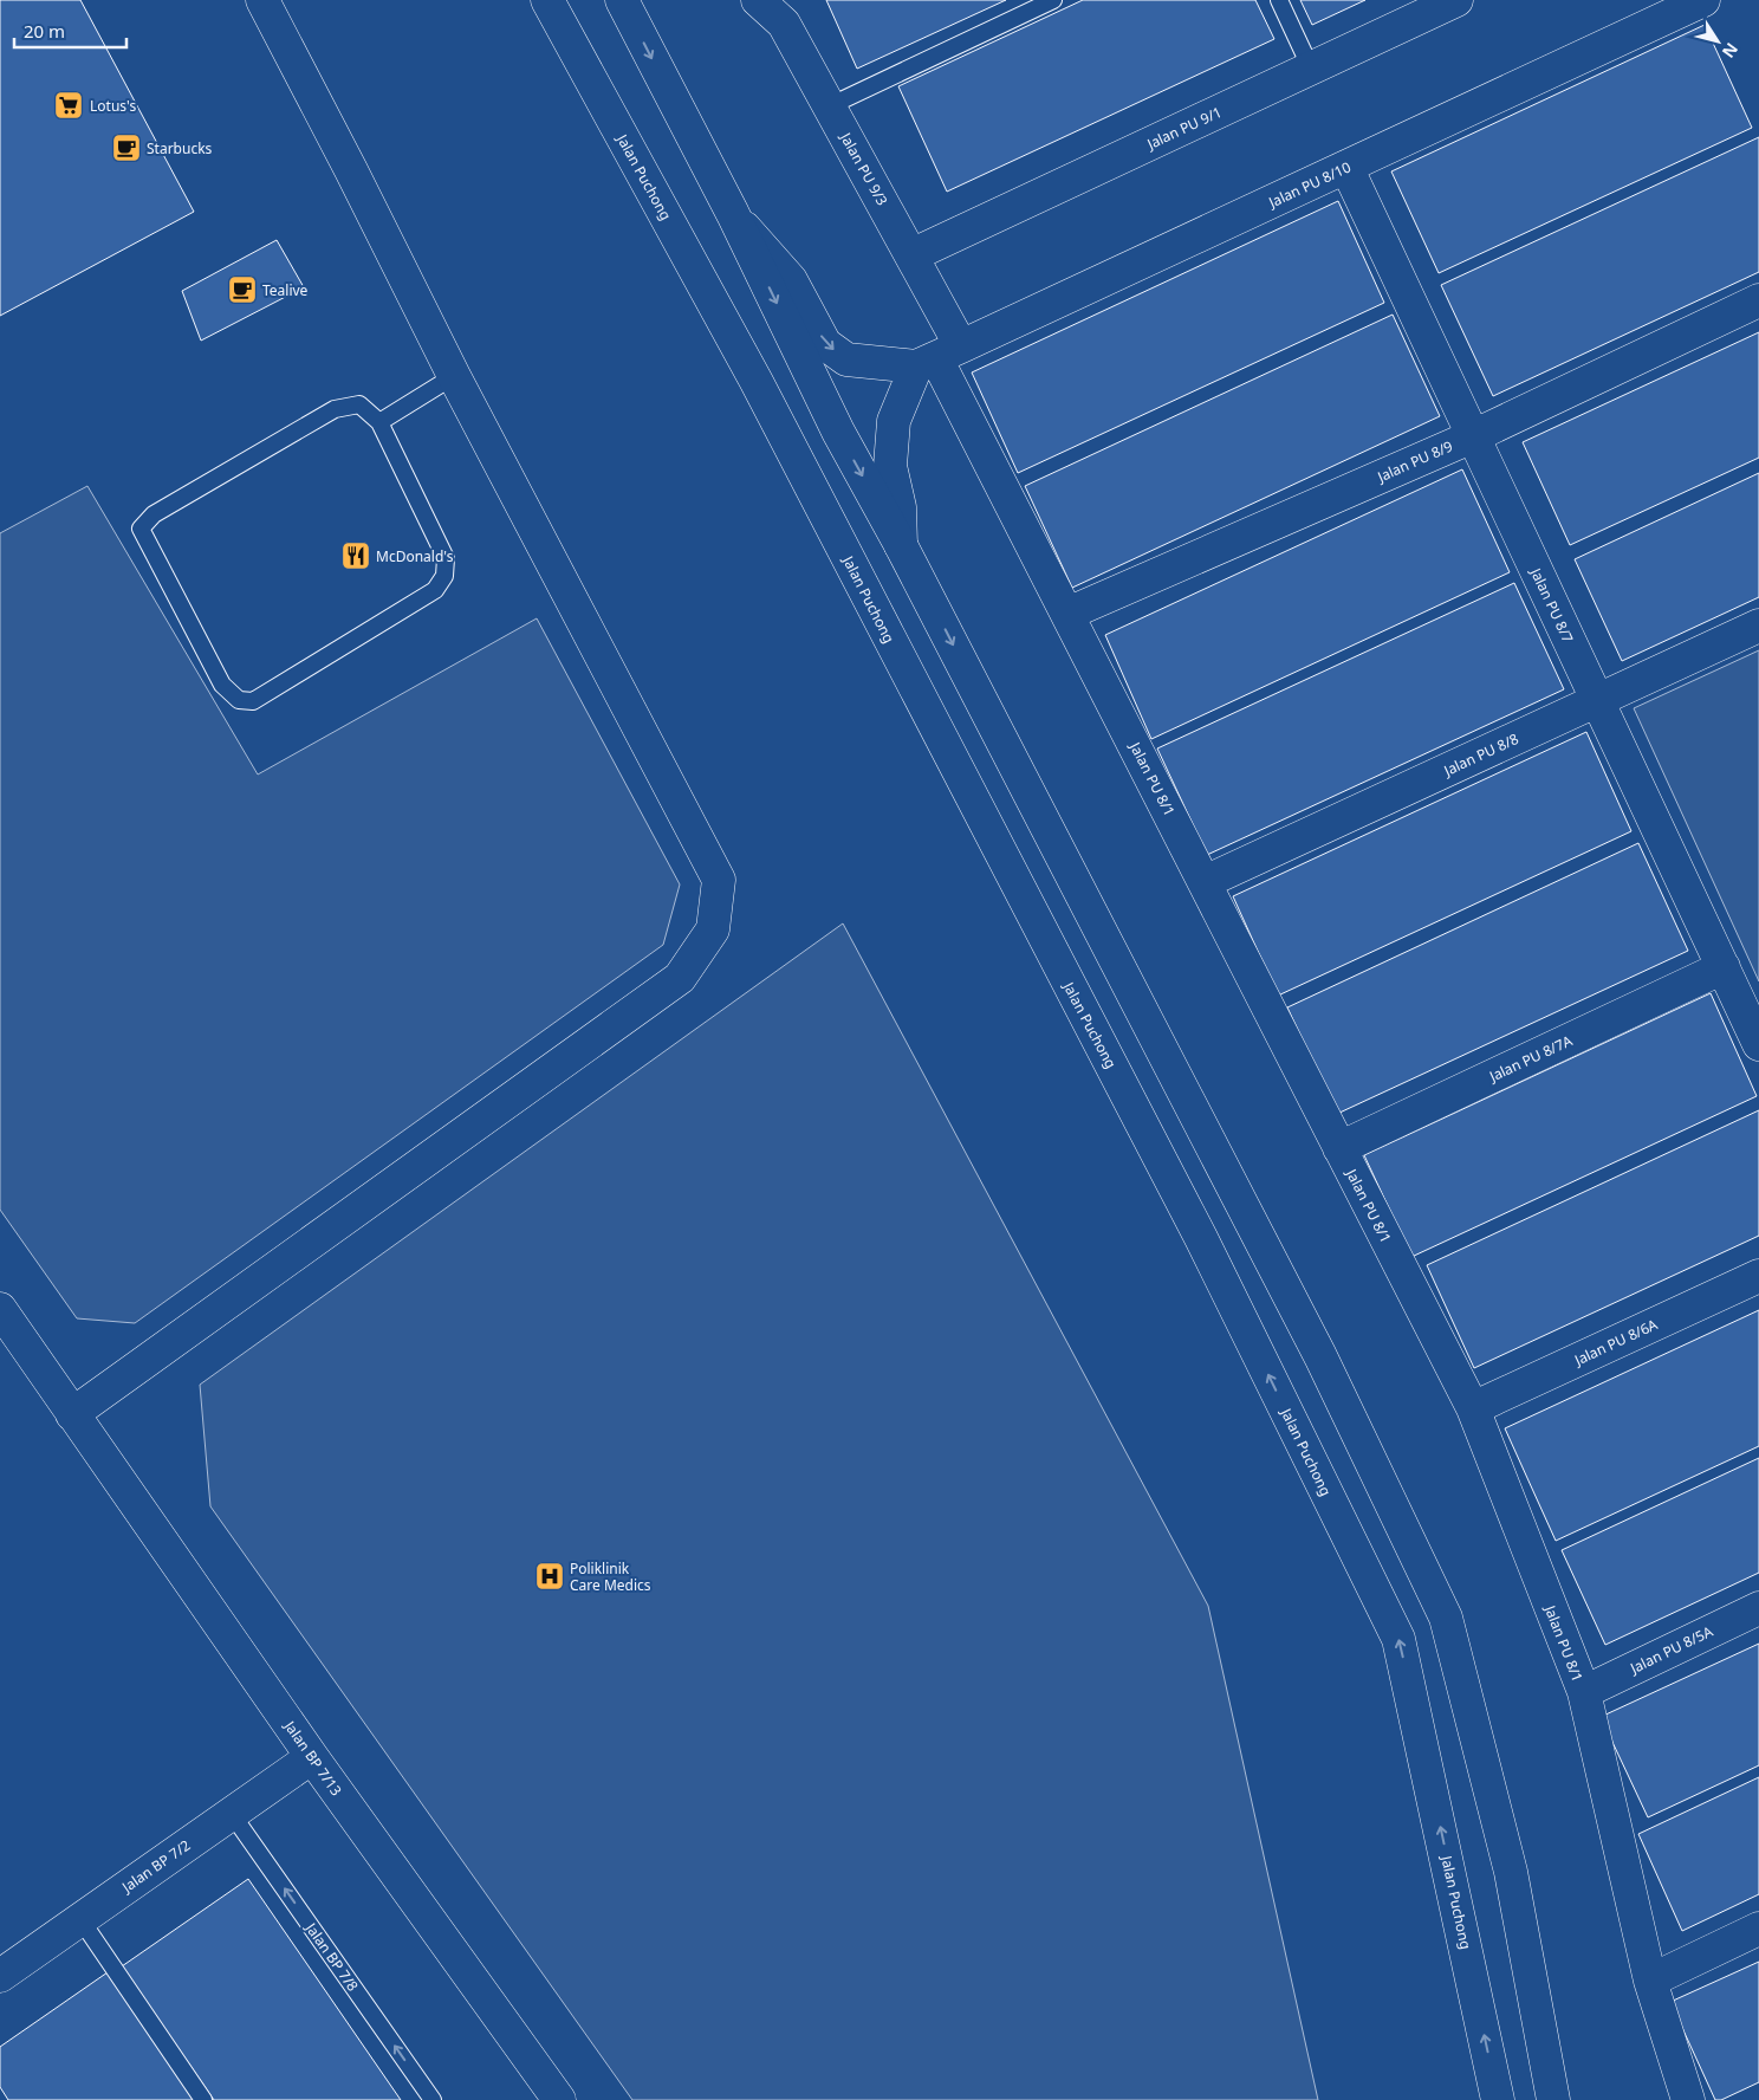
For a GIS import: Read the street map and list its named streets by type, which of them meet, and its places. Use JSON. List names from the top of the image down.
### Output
{
  "streets": {
    "street": [
      "Jalan PU 9/1",
      "Jalan PU 9/3",
      "Jalan Puchong",
      "Jalan PU 8/10",
      "Jalan PU 8/9",
      "Jalan PU 8/7",
      "Jalan PU 8/8",
      "Jalan PU 8/1",
      "Jalan PU 8/7A",
      "Jalan PU 8/6A",
      "Jalan PU 8/5A",
      "Jalan BP 7/13",
      "Jalan BP 7/2"
    ],
    "lane": ["Jalan BP 7/8"]
  },
  "crossings": [
    ["Jalan PU 9/1", "Jalan PU 9/3"],
    ["Jalan PU 9/3", "Jalan PU 8/10"],
    ["Jalan PU 9/3", "Jalan PU 8/1"],
    ["Jalan PU 8/10", "Jalan PU 8/7"],
    ["Jalan PU 8/10", "Jalan PU 8/1"],
    ["Jalan PU 8/9", "Jalan PU 8/7"],
    ["Jalan PU 8/9", "Jalan PU 8/1"],
    ["Jalan PU 8/7", "Jalan PU 8/8"],
    ["Jalan PU 8/7", "Jalan PU 8/7A"],
    ["Jalan PU 8/8", "Jalan PU 8/1"],
    ["Jalan PU 8/1", "Jalan PU 8/7A"],
    ["Jalan PU 8/1", "Jalan PU 8/6A"],
    ["Jalan PU 8/1", "Jalan PU 8/5A"],
    ["Jalan BP 7/13", "Jalan BP 7/2"],
    ["Jalan BP 7/2", "Jalan BP 7/8"]
  ],
  "one_way": ["Jalan BP 7/8"],
  "places": {
    "supermarket": ["Lotus's"],
    "cafe": ["Starbucks", "Tealive"],
    "restaurant": ["McDonald's"],
    "hospital": ["Poliklinik Care Medics"]
  },
  "scale_bar": "20 m",
  "north": "bottom right"
}
